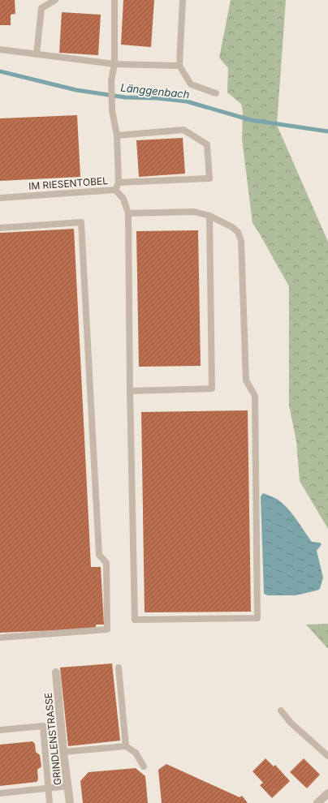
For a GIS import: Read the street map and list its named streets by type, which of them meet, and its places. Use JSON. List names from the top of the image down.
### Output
{
  "streets": {
    "street": ["GRINDLENSTRASSE"],
    "lane": ["IM RIESENTOBEL"]
  },
  "water": ["Länggenbach"]
}
